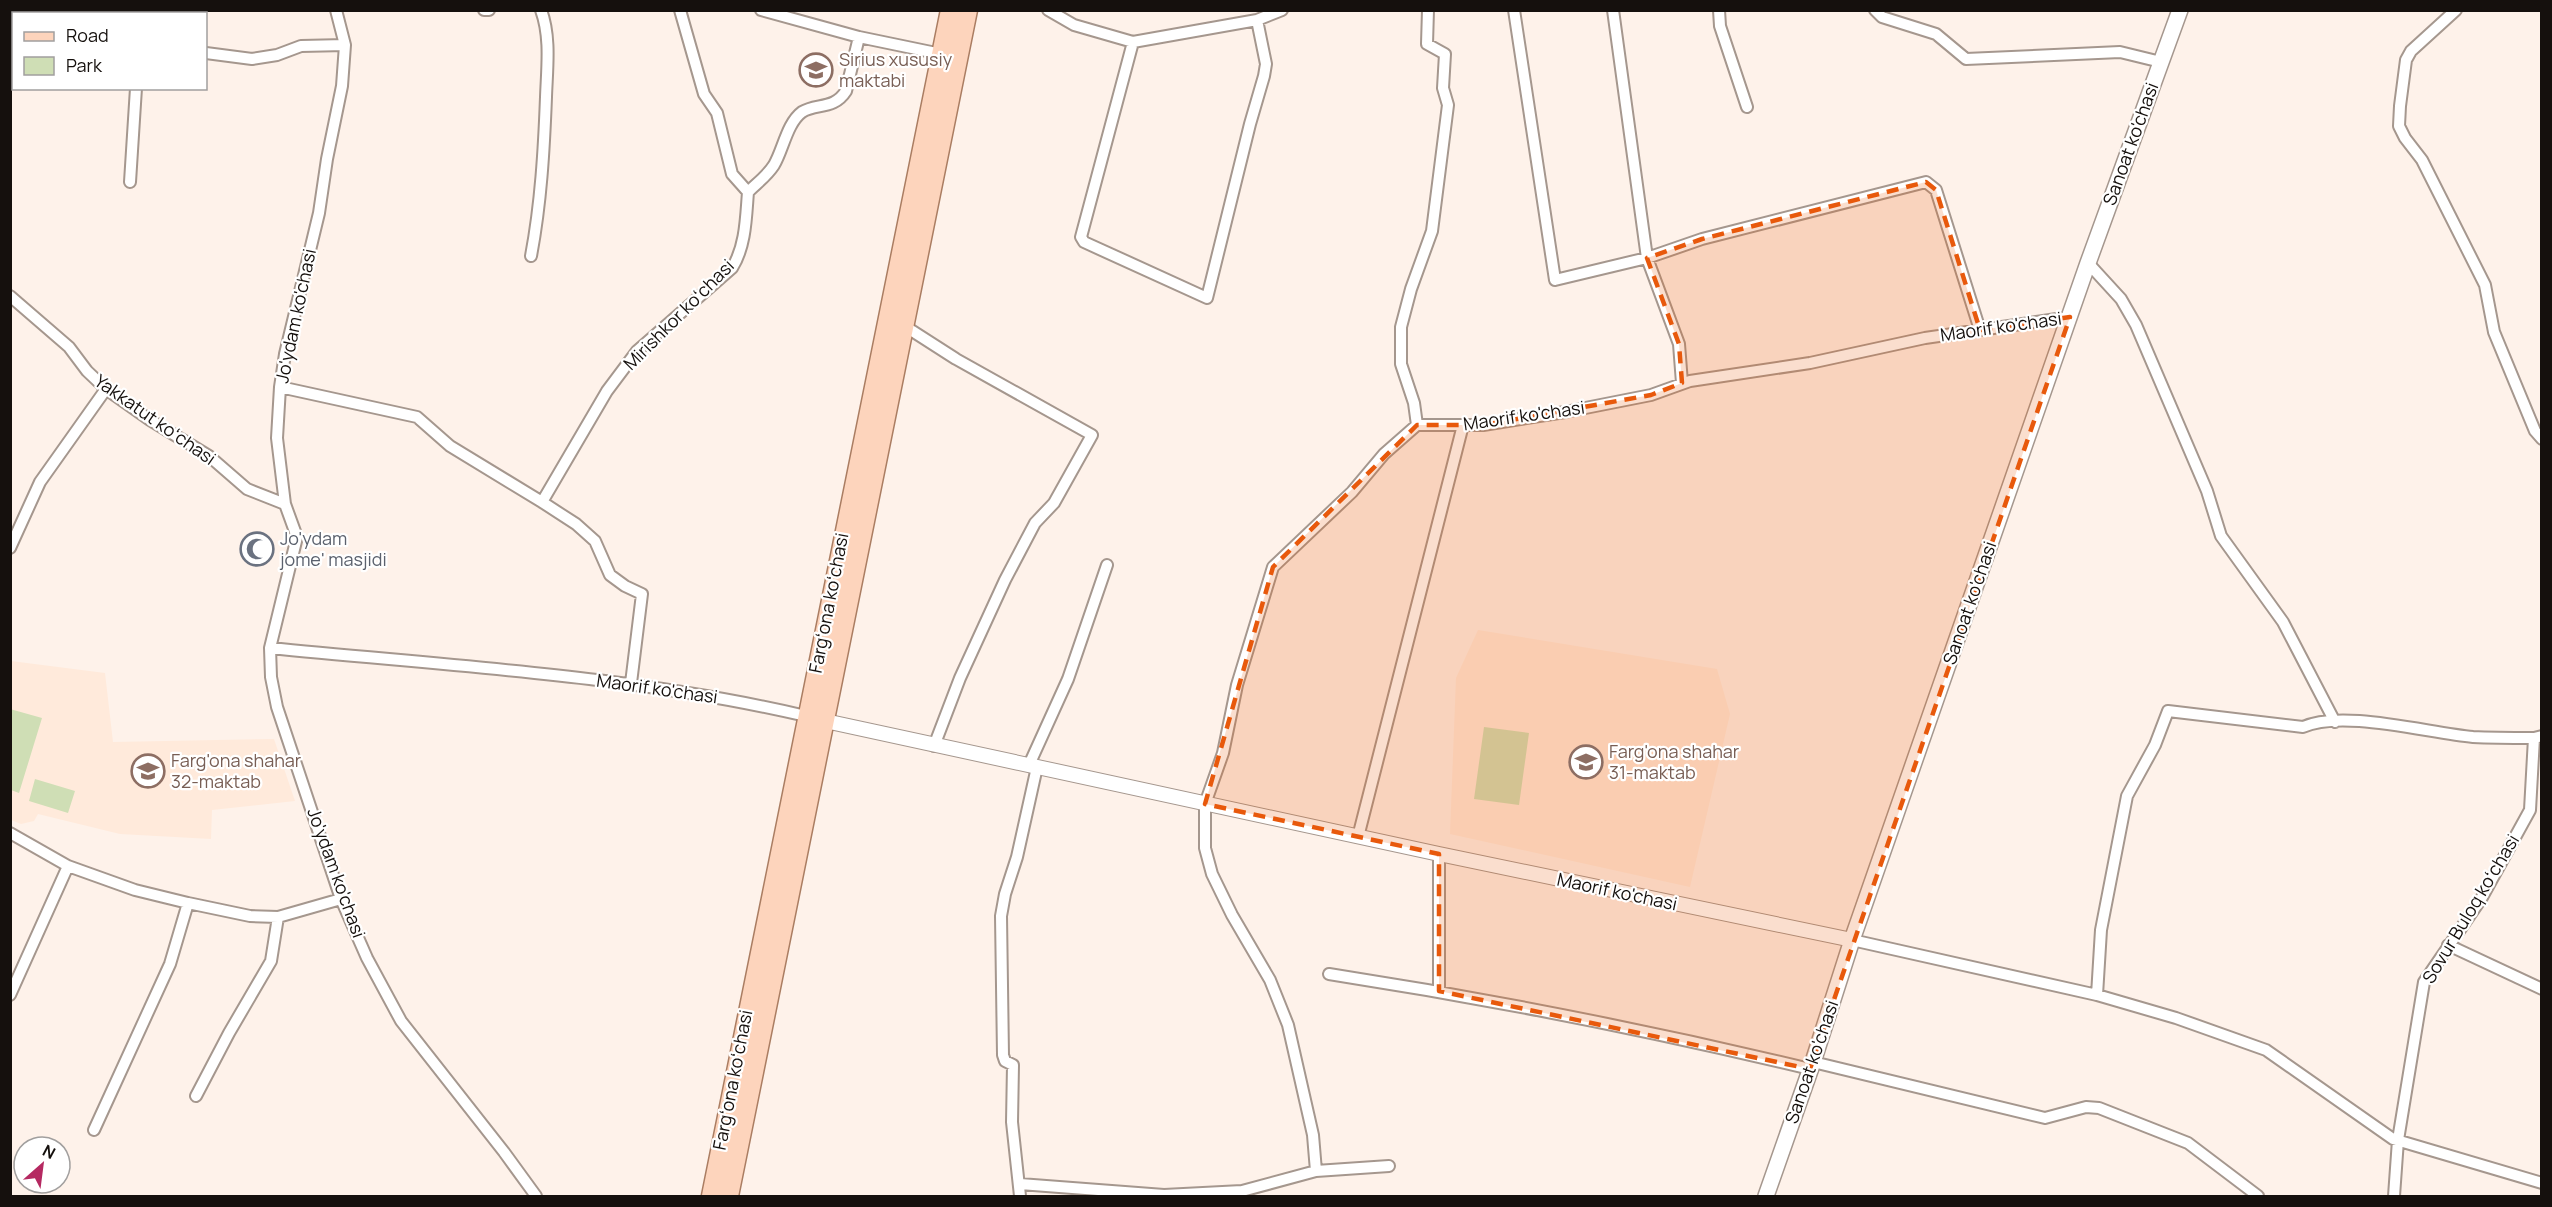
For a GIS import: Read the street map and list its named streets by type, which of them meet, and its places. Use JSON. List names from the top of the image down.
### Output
{
  "streets": {
    "main road": ["Sanoat ko'chasi", "Fargʻona koʻchasi"],
    "street": [
      "Mirishkor koʻchasi",
      "Jo'ydam ko'chasi",
      "Maorif ko'chasi",
      "Yakkatut koʻchasi",
      "Sovur Buloq koʻchasi"
    ]
  },
  "crossings": [
    ["Sanoat ko'chasi", "Maorif ko'chasi"],
    ["Jo'ydam ko'chasi", "Maorif ko'chasi"],
    ["Jo'ydam ko'chasi", "Yakkatut koʻchasi"],
    ["Maorif ko'chasi", "Fargʻona koʻchasi"]
  ],
  "places": {
    "school or university": ["Sirius xususiy maktabi", "Farg'ona shahar 31-maktab", "Farg'ona shahar 32-maktab"],
    "mosque": ["Jo'ydam jome' masjidi"]
  },
  "legend": ["Road", "Park"],
  "north": "top right"
}
